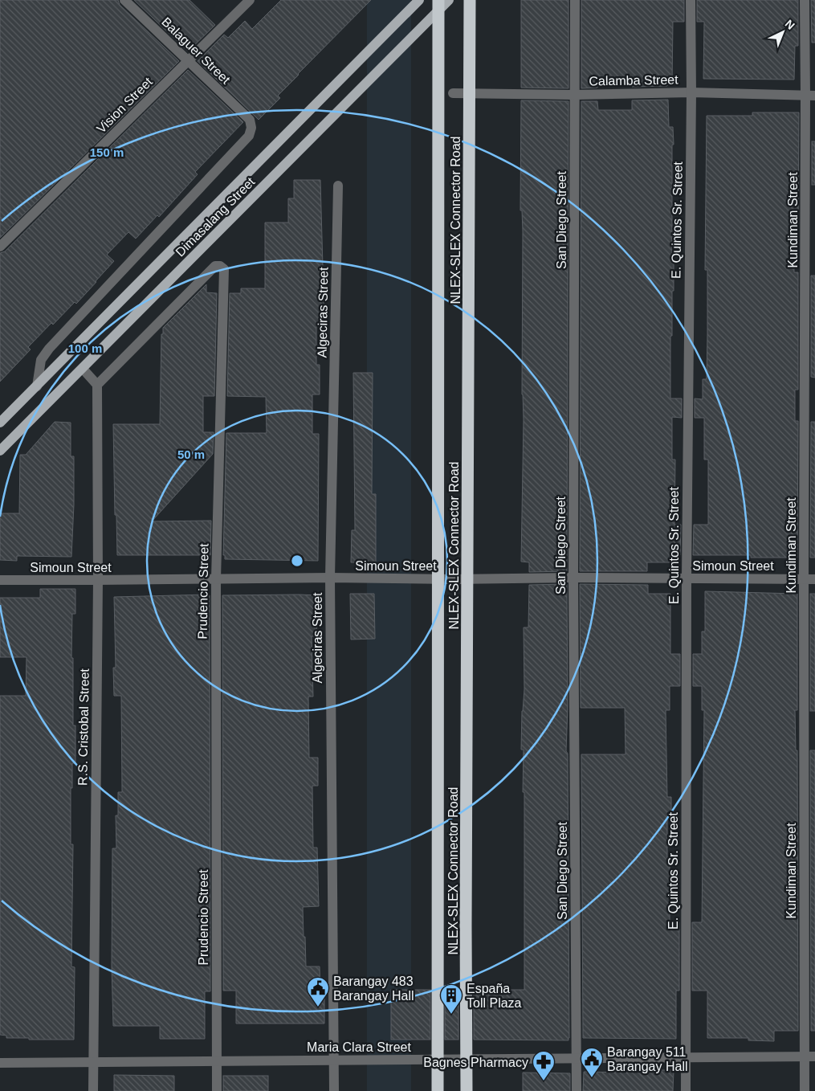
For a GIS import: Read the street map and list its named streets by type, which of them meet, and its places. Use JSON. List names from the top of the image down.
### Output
{
  "streets": {
    "highway": ["NLEX-SLEX Connector Road"],
    "main road": ["Dimasalang Street"],
    "street": [
      "Balaguer Street",
      "Calamba Street",
      "Vision Street",
      "San Diego Street",
      "E. Quintos Sr. Street",
      "Kundiman Street",
      "Algeciras Street",
      "Simoun Street",
      "Prudencio Street",
      "R.S. Cristobal Street",
      "Maria Clara Street"
    ]
  },
  "crossings": [
    ["Balaguer Street", "Vision Street"],
    ["Balaguer Street", "Dimasalang Street"],
    ["Calamba Street", "San Diego Street"],
    ["Calamba Street", "E. Quintos Sr. Street"],
    ["Calamba Street", "Kundiman Street"],
    ["San Diego Street", "Simoun Street"],
    ["San Diego Street", "Maria Clara Street"],
    ["E. Quintos Sr. Street", "Simoun Street"],
    ["E. Quintos Sr. Street", "Maria Clara Street"],
    ["Kundiman Street", "Simoun Street"],
    ["Kundiman Street", "Maria Clara Street"],
    ["Algeciras Street", "Simoun Street"],
    ["Algeciras Street", "Maria Clara Street"],
    ["Simoun Street", "Prudencio Street"],
    ["Simoun Street", "R.S. Cristobal Street"],
    ["Prudencio Street", "R.S. Cristobal Street"],
    ["Prudencio Street", "Maria Clara Street"],
    ["R.S. Cristobal Street", "Maria Clara Street"]
  ],
  "places": {
    "public building": ["Barangay 483 Barangay Hall", "Barangay 511 Barangay Hall"],
    "building": ["España Toll Plaza"],
    "pharmacy": ["Bagnes Pharmacy"]
  },
  "north": "top right",
  "rings": ["150 m", "100 m", "50 m"]
}
